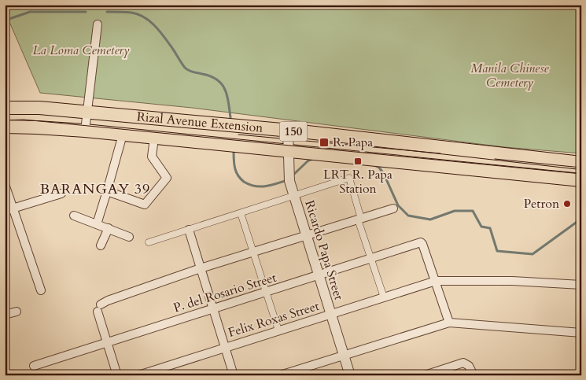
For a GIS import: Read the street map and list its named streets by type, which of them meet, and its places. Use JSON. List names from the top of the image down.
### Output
{
  "streets": {
    "main road": ["Rizal Avenue Extension", "150"],
    "street": ["Ricardo Papa Street", "P. del Rosario Street", "Felix Roxas Street"]
  },
  "crossings": [
    ["Rizal Avenue Extension", "Ricardo Papa Street"],
    ["Ricardo Papa Street", "P. del Rosario Street"],
    ["Ricardo Papa Street", "Felix Roxas Street"],
    ["P. del Rosario Street", "Felix Roxas Street"]
  ],
  "districts": ["BARANGAY 39"],
  "parks": ["La Loma Cemetery", "Manila Chinese Cemetery"],
  "places": {
    "transit": ["R. Papa", "LRT R. Papa Station"],
    "other": ["Petron"]
  }
}
